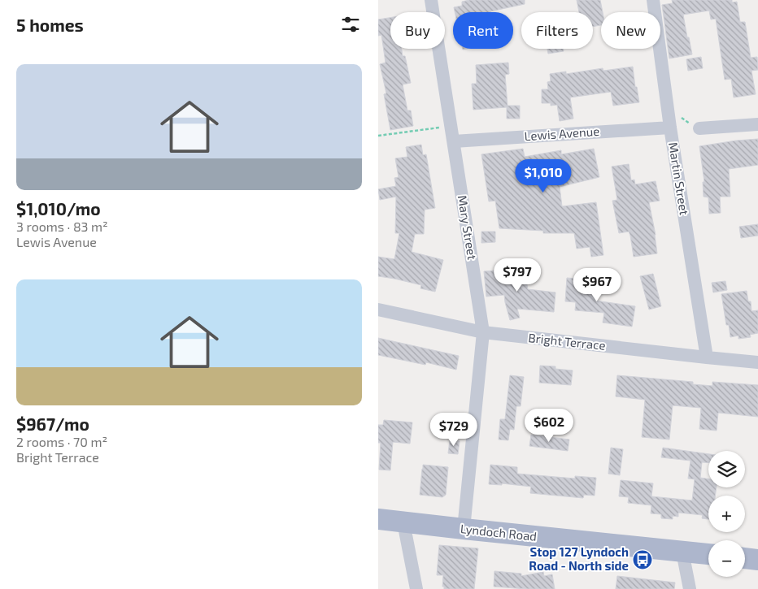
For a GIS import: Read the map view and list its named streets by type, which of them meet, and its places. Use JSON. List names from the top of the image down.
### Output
{
  "streets": {
    "main road": ["Lyndoch Road"],
    "street": [
      "Lewis Avenue",
      "Martin Street",
      "Mary Street",
      "Bright Terrace"
    ]
  },
  "crossings": [
    ["Lewis Avenue", "Martin Street"],
    ["Lewis Avenue", "Mary Street"],
    ["Martin Street", "Bright Terrace"],
    ["Mary Street", "Bright Terrace"],
    ["Mary Street", "Lyndoch Road"]
  ],
  "places": {
    "bus stop": ["Stop 127 Lyndoch Road - North side"]
  },
  "page": {
    "heading": "5 homes",
    "chip": [
      "Buy",
      "Rent",
      "Filters",
      "New"
    ],
    "list": [
      {
        "name": "$1,010/mo",
        "note": "3 rooms · 83 m² · Lewis Avenue"
      },
      {
        "name": "$967/mo",
        "note": "2 rooms · 70 m² · Bright Terrace"
      }
    ],
    "price": [
      "$1,010",
      "$797",
      "$967",
      "$602",
      "$729"
    ],
    "map_buttons": ["+", "−"]
  }
}
